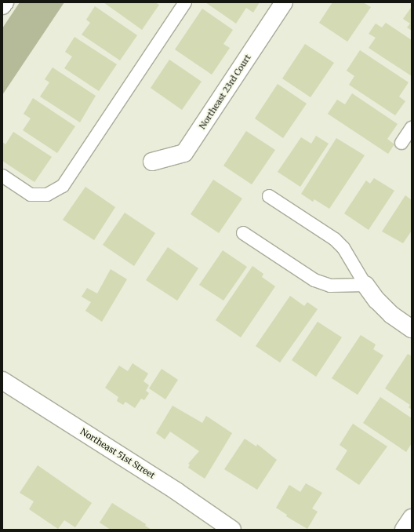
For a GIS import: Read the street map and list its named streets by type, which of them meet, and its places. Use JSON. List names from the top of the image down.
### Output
{
  "streets": {
    "street": ["Northeast 23rd Court", "Northeast 51st Street"]
  }
}
